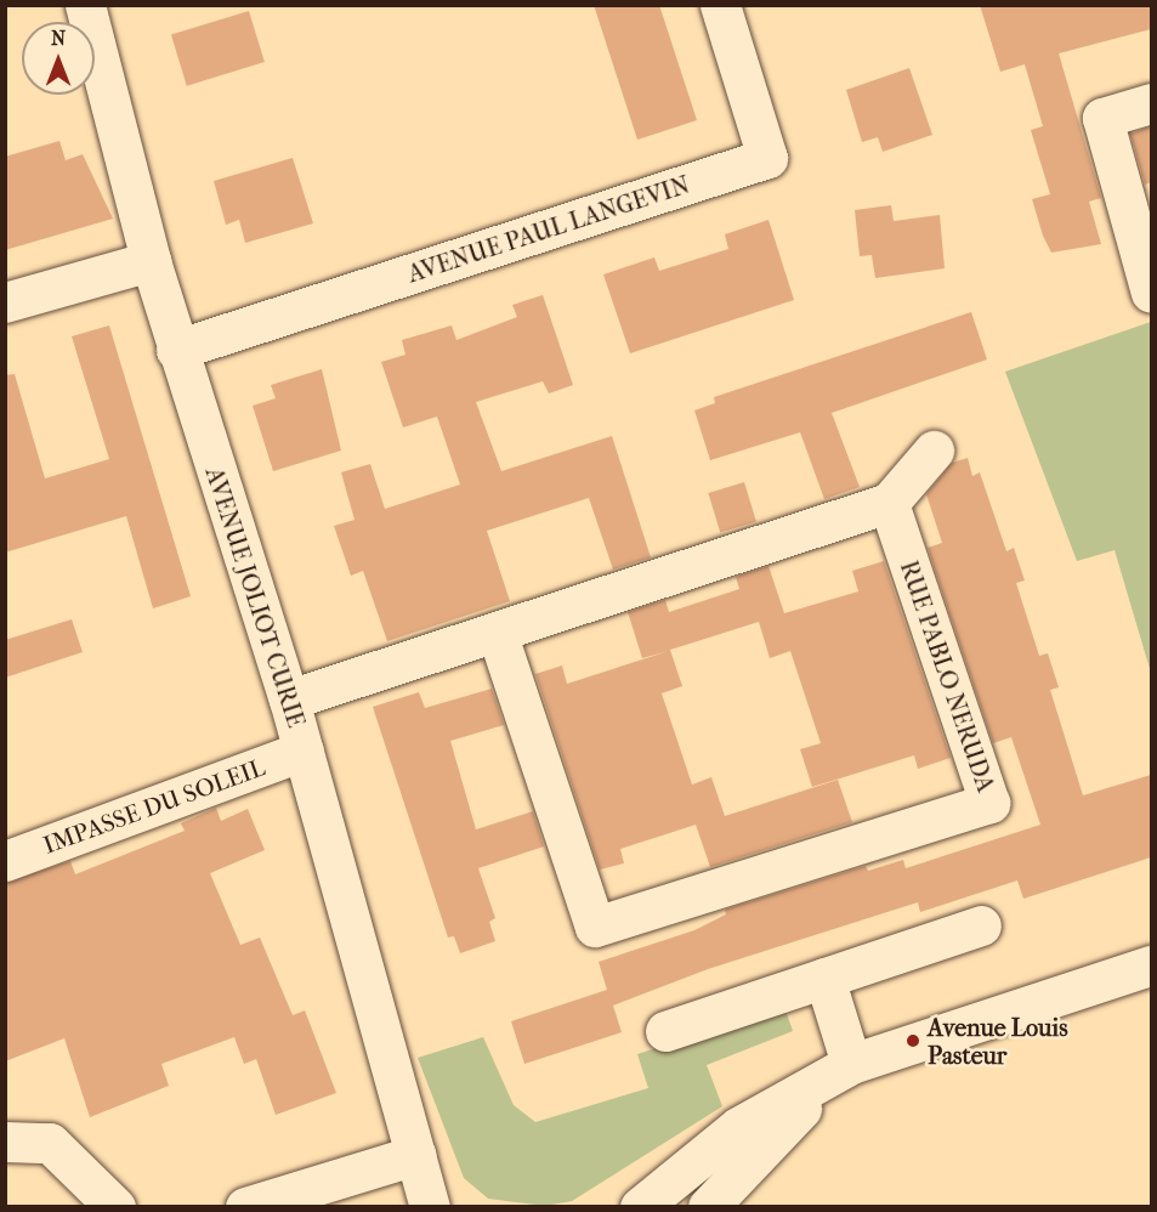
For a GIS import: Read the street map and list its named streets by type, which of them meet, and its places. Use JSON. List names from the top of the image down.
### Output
{
  "streets": {
    "street": [
      "AVENUE PAUL LANGEVIN",
      "AVENUE JOLIOT CURIE",
      "RUE PABLO NERUDA",
      "IMPASSE DU SOLEIL"
    ]
  },
  "crossings": [
    ["AVENUE PAUL LANGEVIN", "AVENUE JOLIOT CURIE"],
    ["AVENUE JOLIOT CURIE", "IMPASSE DU SOLEIL"]
  ],
  "places": ["Avenue Louis Pasteur"],
  "north": "top"
}
